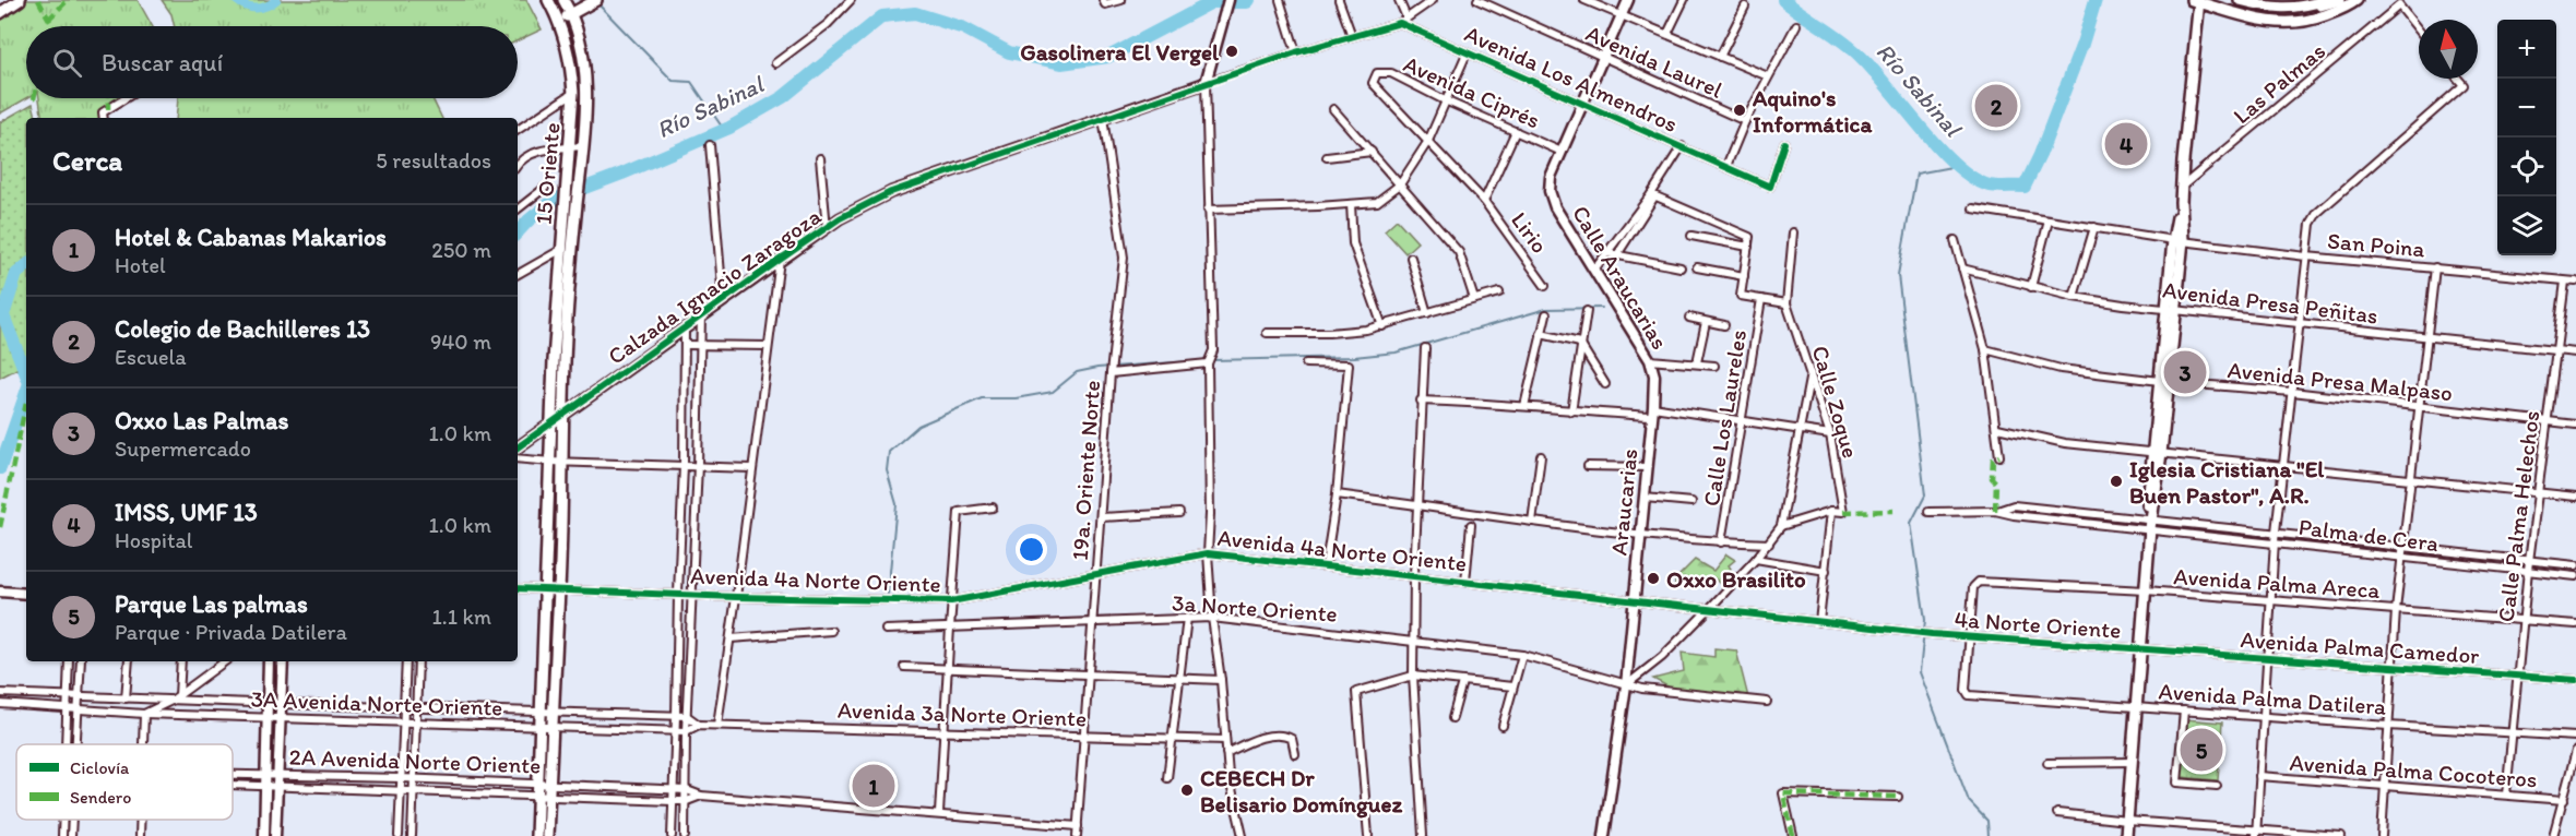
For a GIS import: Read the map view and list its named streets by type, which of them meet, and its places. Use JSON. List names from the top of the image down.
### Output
{
  "streets": {
    "main road": ["15 Oriente"],
    "street": [
      "Avenida Laurel",
      "Avenida Los Almendros",
      "Las Palmas",
      "Avenida Ciprés",
      "Lirio",
      "San Poina",
      "Calle Araucarias",
      "Calzada Ignacio Zaragoza",
      "Avenida Presa Peñitas",
      "Avenida Presa Malpaso",
      "Calle Zoque",
      "Calle Los Laureles",
      "19a. Oriente Norte",
      "Araucarias",
      "Calle Palma Helechos",
      "Palma de Cera",
      "Avenida 4a Norte Oriente",
      "Avenida Palma Areca",
      "3a Norte Oriente",
      "4a Norte Oriente",
      "Avenida Palma Camedor",
      "Avenida Palma Datilera",
      "3A Avenida Norte Oriente",
      "Avenida 3a Norte Oriente",
      "2A Avenida Norte Oriente",
      "Avenida Palma Cocoteros"
    ]
  },
  "crossings": [
    ["Avenida Ciprés", "Lirio"],
    ["Avenida Ciprés", "Calle Araucarias"],
    ["15 Oriente", "Calzada Ignacio Zaragoza"],
    ["15 Oriente", "Avenida 4a Norte Oriente"],
    ["15 Oriente", "3A Avenida Norte Oriente"],
    ["15 Oriente", "2A Avenida Norte Oriente"],
    ["San Poina", "Calle Palma Helechos"],
    ["Calle Araucarias", "Araucarias"],
    ["Calzada Ignacio Zaragoza", "19a. Oriente Norte"],
    ["Avenida Presa Peñitas", "Calle Palma Helechos"],
    ["Avenida Presa Malpaso", "Calle Palma Helechos"],
    ["19a. Oriente Norte", "Avenida 4a Norte Oriente"],
    ["19a. Oriente Norte", "3a Norte Oriente"],
    ["19a. Oriente Norte", "Avenida 3a Norte Oriente"],
    ["Araucarias", "Avenida 4a Norte Oriente"],
    ["Calle Palma Helechos", "Palma de Cera"],
    ["Calle Palma Helechos", "Avenida Palma Areca"],
    ["Calle Palma Helechos", "Avenida Palma Camedor"],
    ["Calle Palma Helechos", "Avenida Palma Datilera"],
    ["Calle Palma Helechos", "Avenida Palma Cocoteros"],
    ["Avenida 4a Norte Oriente", "4a Norte Oriente"],
    ["Avenida Palma Areca", "4a Norte Oriente"],
    ["Avenida Palma Areca", "Avenida Palma Datilera"],
    ["4a Norte Oriente", "Avenida Palma Camedor"],
    ["4a Norte Oriente", "Avenida Palma Datilera"],
    ["3A Avenida Norte Oriente", "Avenida 3a Norte Oriente"]
  ],
  "water": ["Río Sabinal"],
  "places": [
    "Gasolinera El Vergel",
    "Aquino's Informática",
    "Iglesia Cristiana \"El Buen Pastor\", A.R.",
    "Oxxo Brasilito",
    "CEBECH Dr Belisario Domínguez"
  ],
  "legend": ["Ciclovía", "Sendero"],
  "north": "top",
  "page": {
    "map_buttons": ["+", "−"],
    "search": "Buscar aquí",
    "pins": [
      "2",
      "4",
      "3",
      "5",
      "1"
    ],
    "heading": ["Cerca", "5 resultados"],
    "list": [
      {
        "mark": "1",
        "name": "Hotel & Cabanas Makarios",
        "note": "Hotel",
        "value": "250 m"
      },
      {
        "mark": "2",
        "name": "Colegio de Bachilleres 13",
        "note": "Escuela",
        "value": "940 m"
      },
      {
        "mark": "3",
        "name": "Oxxo Las Palmas",
        "note": "Supermercado",
        "value": "1.0 km"
      },
      {
        "mark": "4",
        "name": "IMSS, UMF 13",
        "note": "Hospital",
        "value": "1.0 km"
      },
      {
        "mark": "5",
        "name": "Parque Las palmas",
        "note": "Parque · Privada Datilera",
        "value": "1.1 km"
      }
    ]
  }
}
